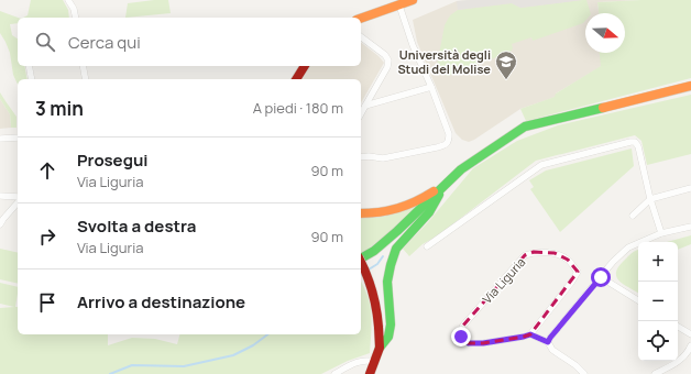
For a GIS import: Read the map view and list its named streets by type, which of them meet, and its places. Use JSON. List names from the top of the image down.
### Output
{
  "streets": {
    "street": ["Via Liguria"]
  },
  "places": {
    "school or university": ["Università degli Studi del Molise"]
  },
  "north": "right",
  "page": {
    "search": "Cerca qui",
    "heading": ["3 min", "A piedi · 180 m"],
    "list": [
      ["Prosegui", "Via Liguria", "90 m"],
      ["Svolta a destra", "Via Liguria", "90 m"],
      "Arrivo a destinazione"
    ],
    "map_buttons": ["+", "−"]
  }
}
